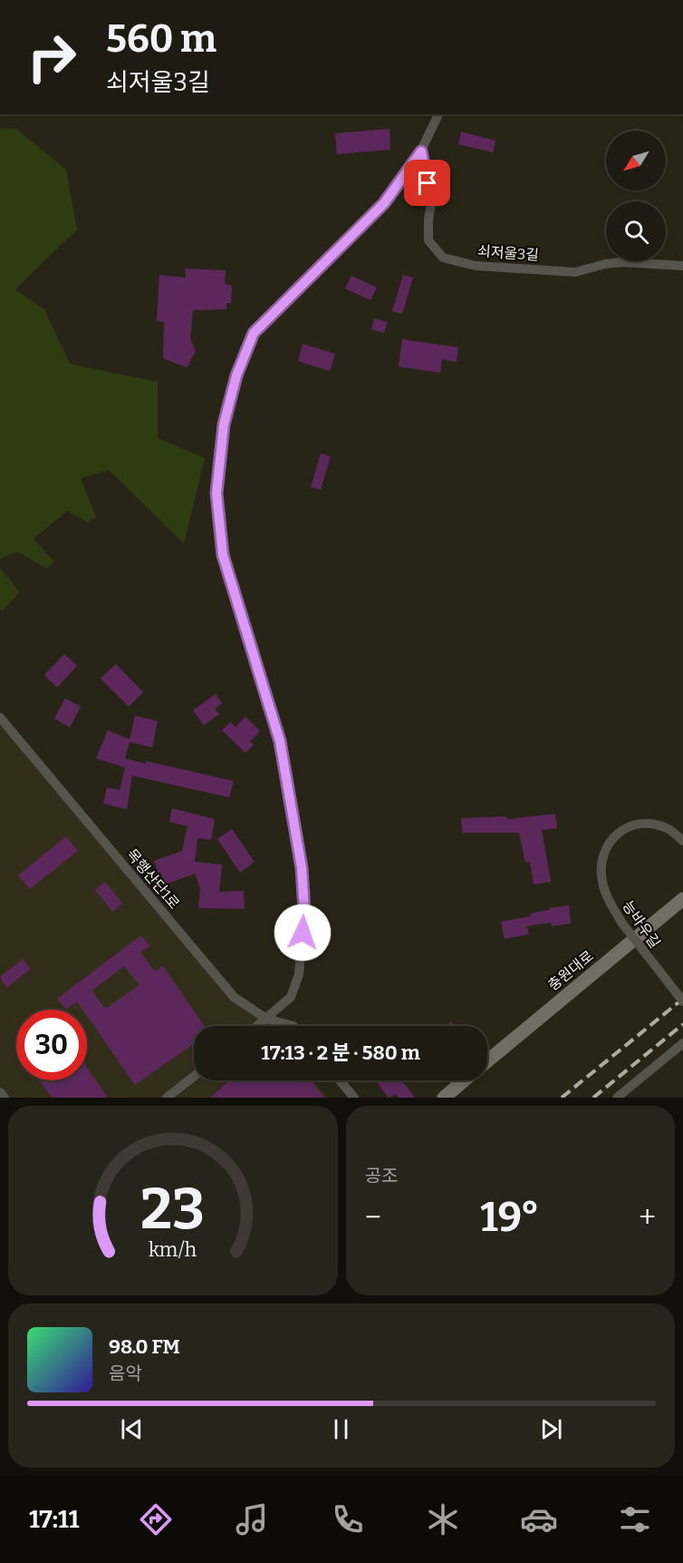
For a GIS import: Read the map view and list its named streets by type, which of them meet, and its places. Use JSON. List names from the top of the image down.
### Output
{
  "streets": {
    "street": [
      "쇠저울3길",
      "목행산단1로",
      "능바우길",
      "충원대로"
    ]
  },
  "north": "bottom left",
  "page": {
    "turn": ["560 m", "쇠저울3길"],
    "limit": "30",
    "trip": "17:13 · 2 분 · 580 m",
    "tile": "공조",
    "heat": ["−", "19°", "+"],
    "song": ["98.0 FM", "음악"],
    "tabs": "17:11",
    "gauge": ["23", "km/h"]
  }
}
